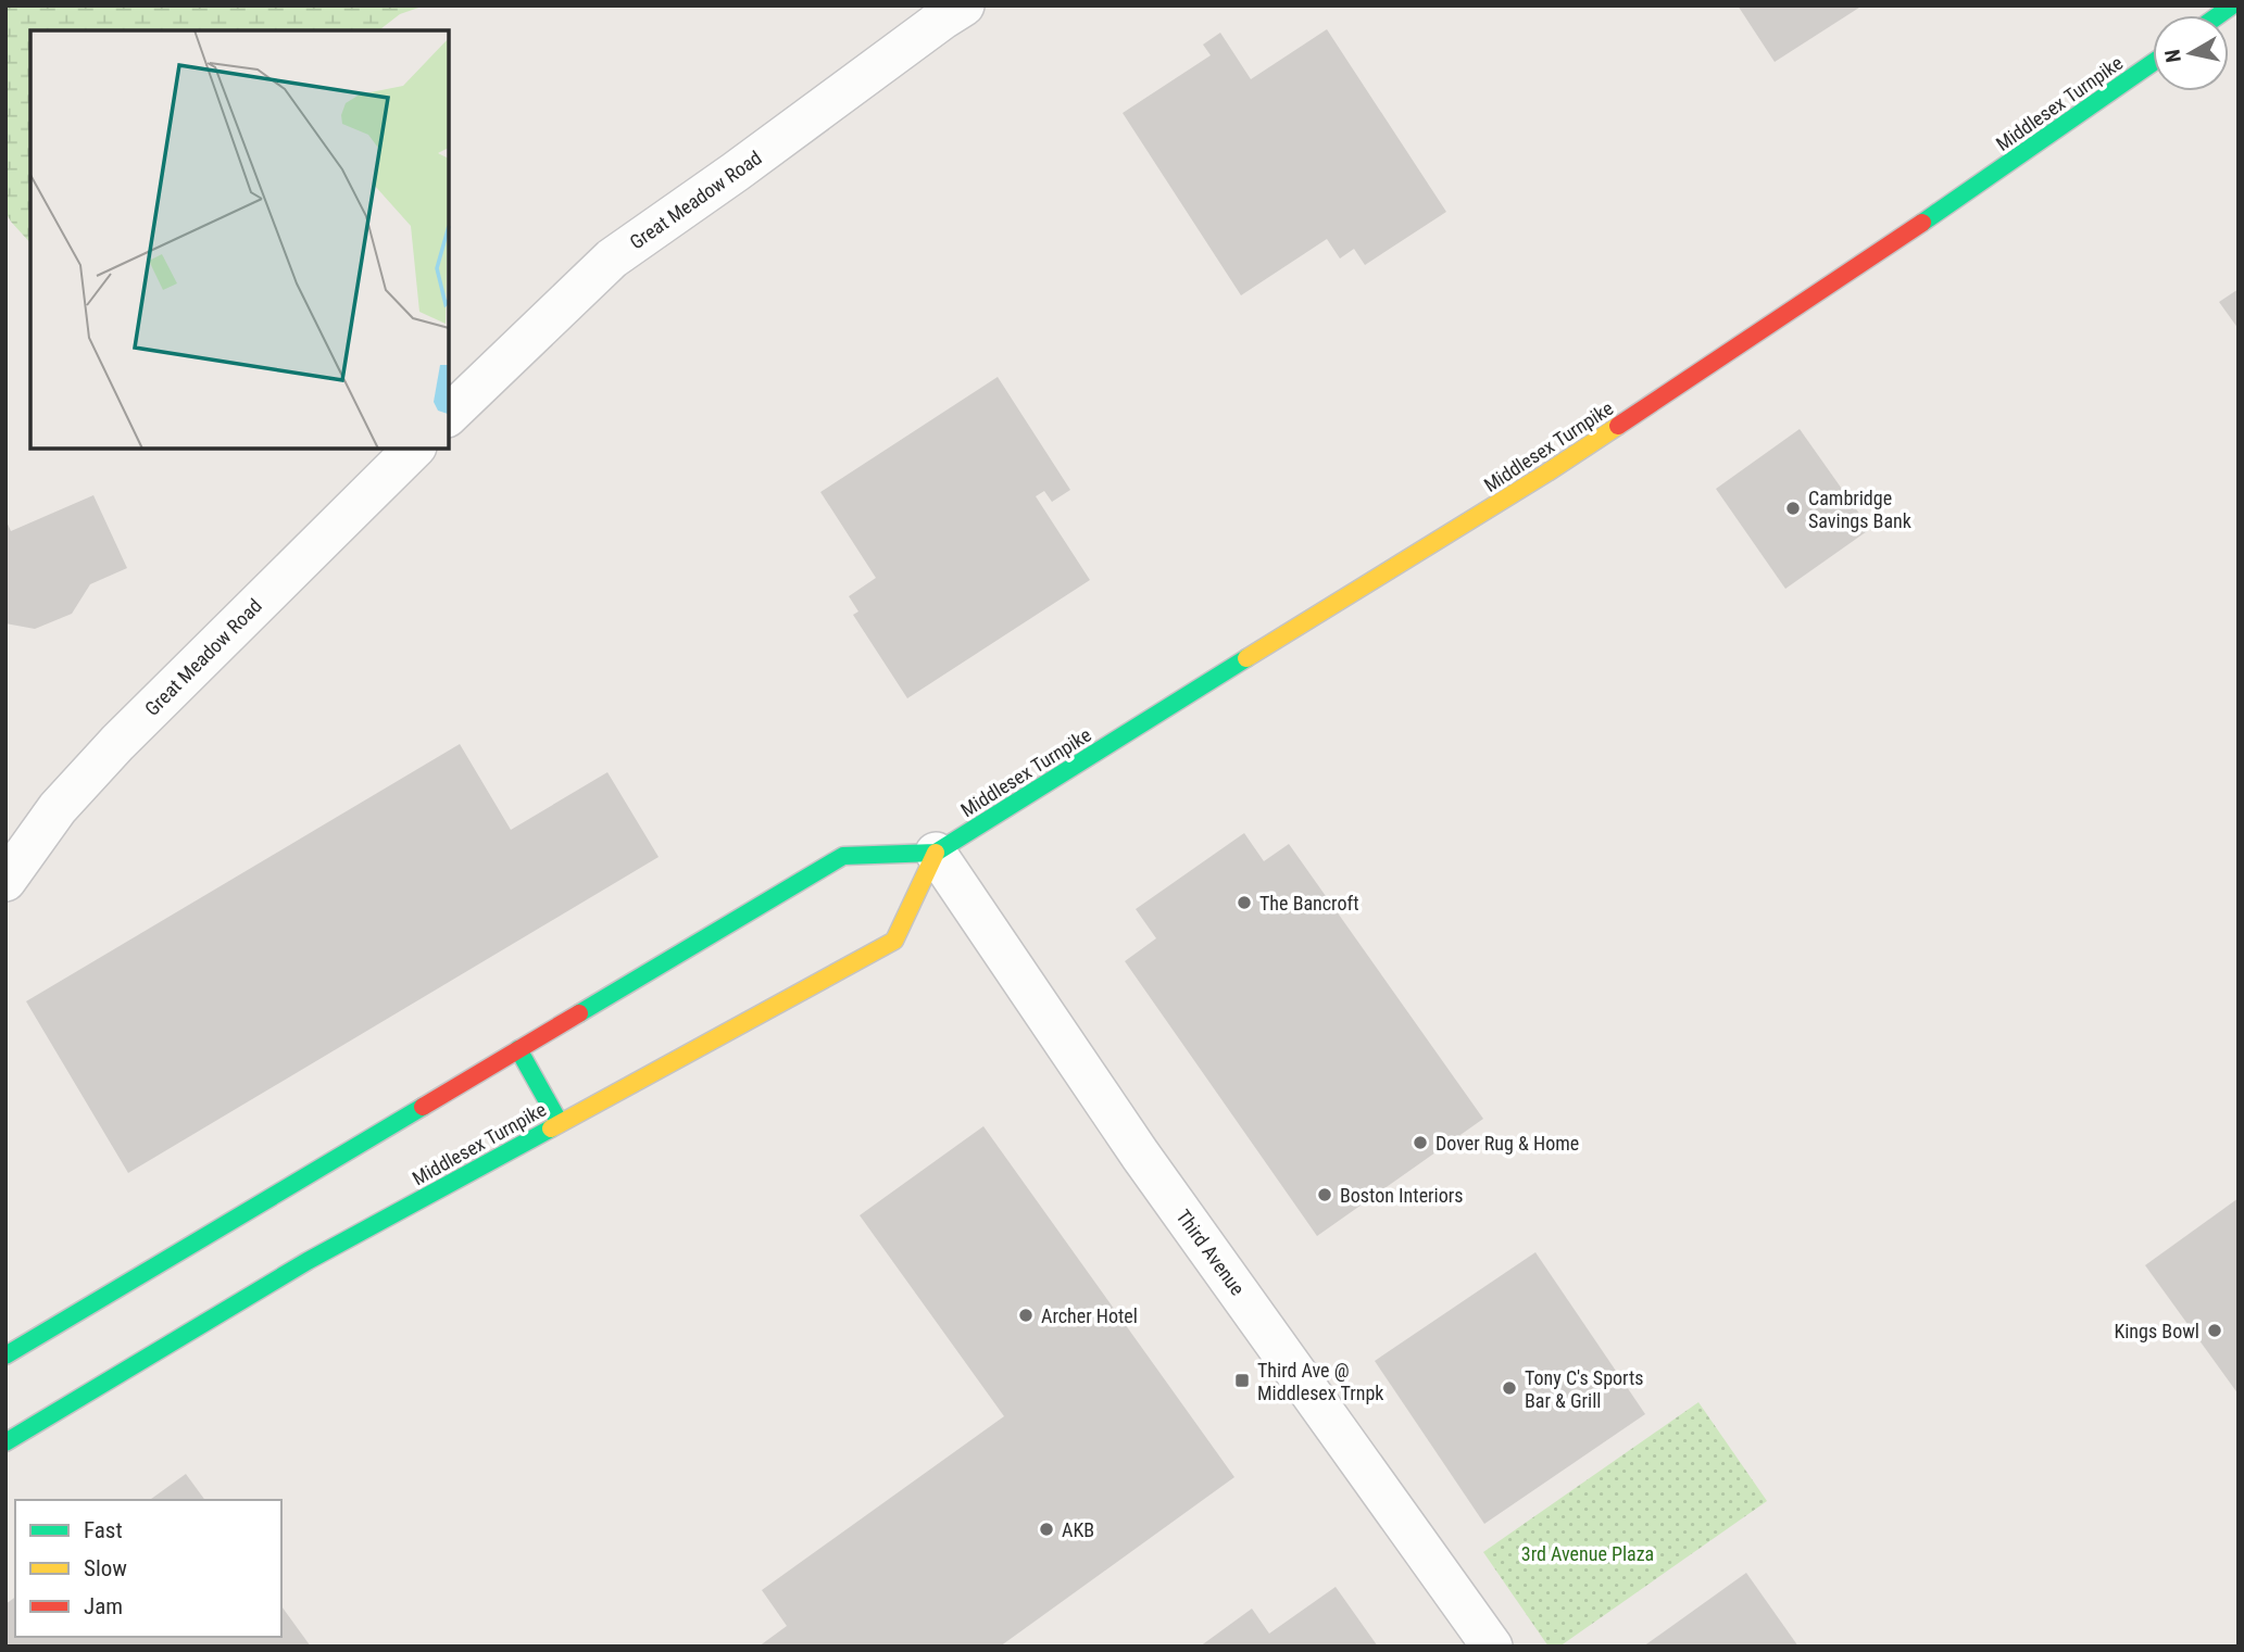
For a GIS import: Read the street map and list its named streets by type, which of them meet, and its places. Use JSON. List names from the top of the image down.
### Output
{
  "streets": {
    "main road": ["Middlesex Turnpike"],
    "street": ["Great Meadow Road", "Third Avenue"]
  },
  "crossings": [
    ["Middlesex Turnpike", "Third Avenue"]
  ],
  "parks": ["3rd Avenue Plaza"],
  "places": {
    "other": [
      "Cambridge Savings Bank",
      "The Bancroft",
      "Dover Rug & Home",
      "Boston Interiors",
      "Archer Hotel",
      "Kings Bowl",
      "Tony C's Sports Bar & Grill",
      "AKB"
    ],
    "transit": ["Third Ave @ Middlesex Trnpk"]
  },
  "legend": ["Fast", "Slow", "Jam"],
  "north": "left"
}
